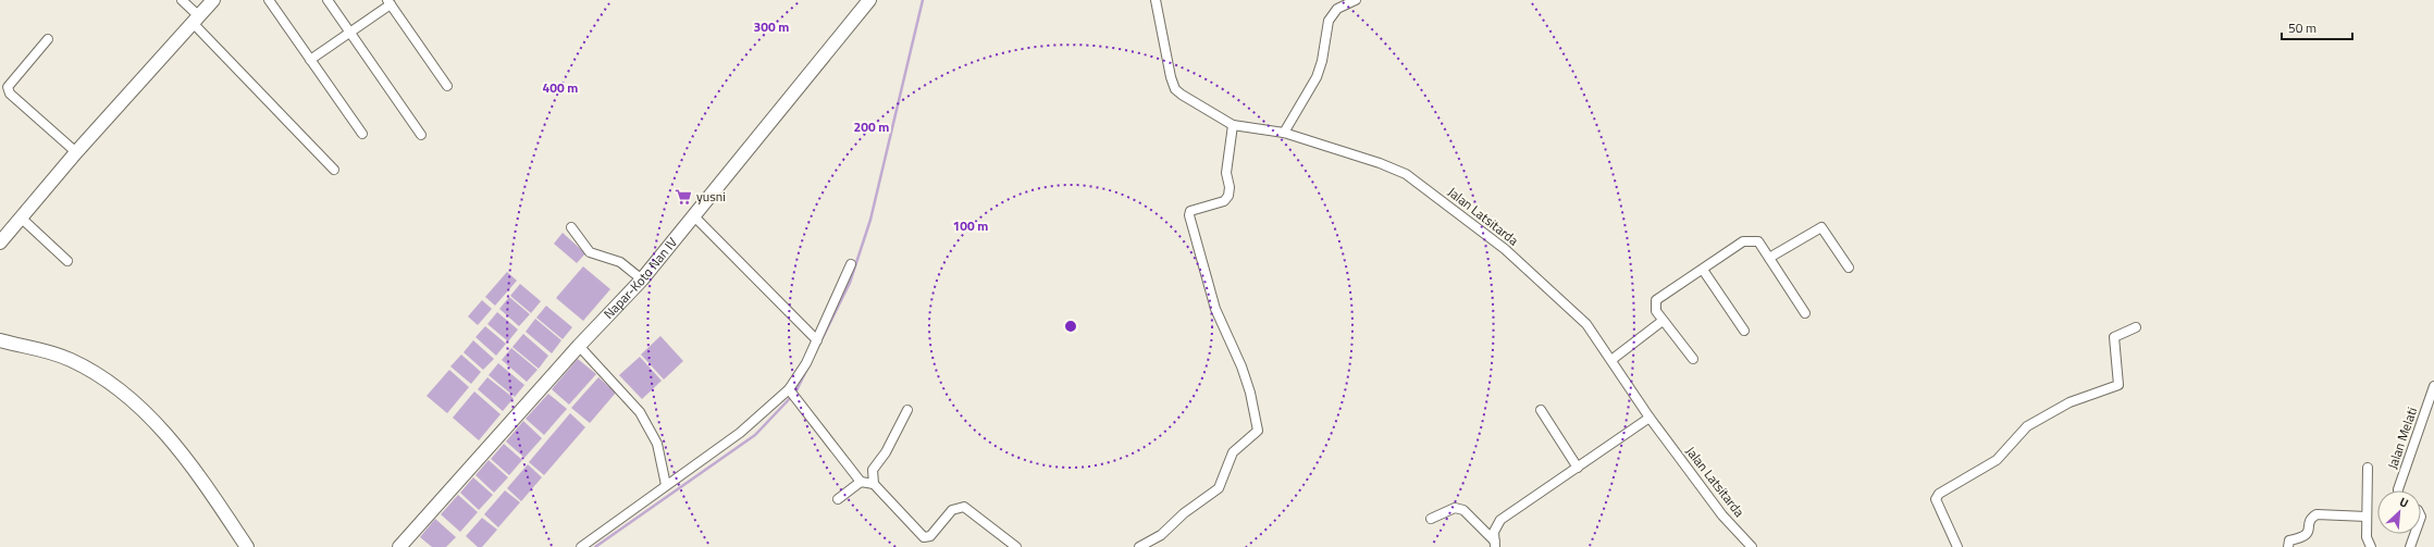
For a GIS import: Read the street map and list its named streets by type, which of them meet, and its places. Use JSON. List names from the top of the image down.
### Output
{
  "streets": {
    "street": ["Jalan Latsitarda", "Napar-Koto Nan IV", "Jalan Melati"]
  },
  "places": {
    "supermarket": ["yusni"]
  },
  "scale_bar": "50 m",
  "north": "top right",
  "rings": [
    "300 m",
    "400 m",
    "200 m",
    "100 m"
  ]
}
